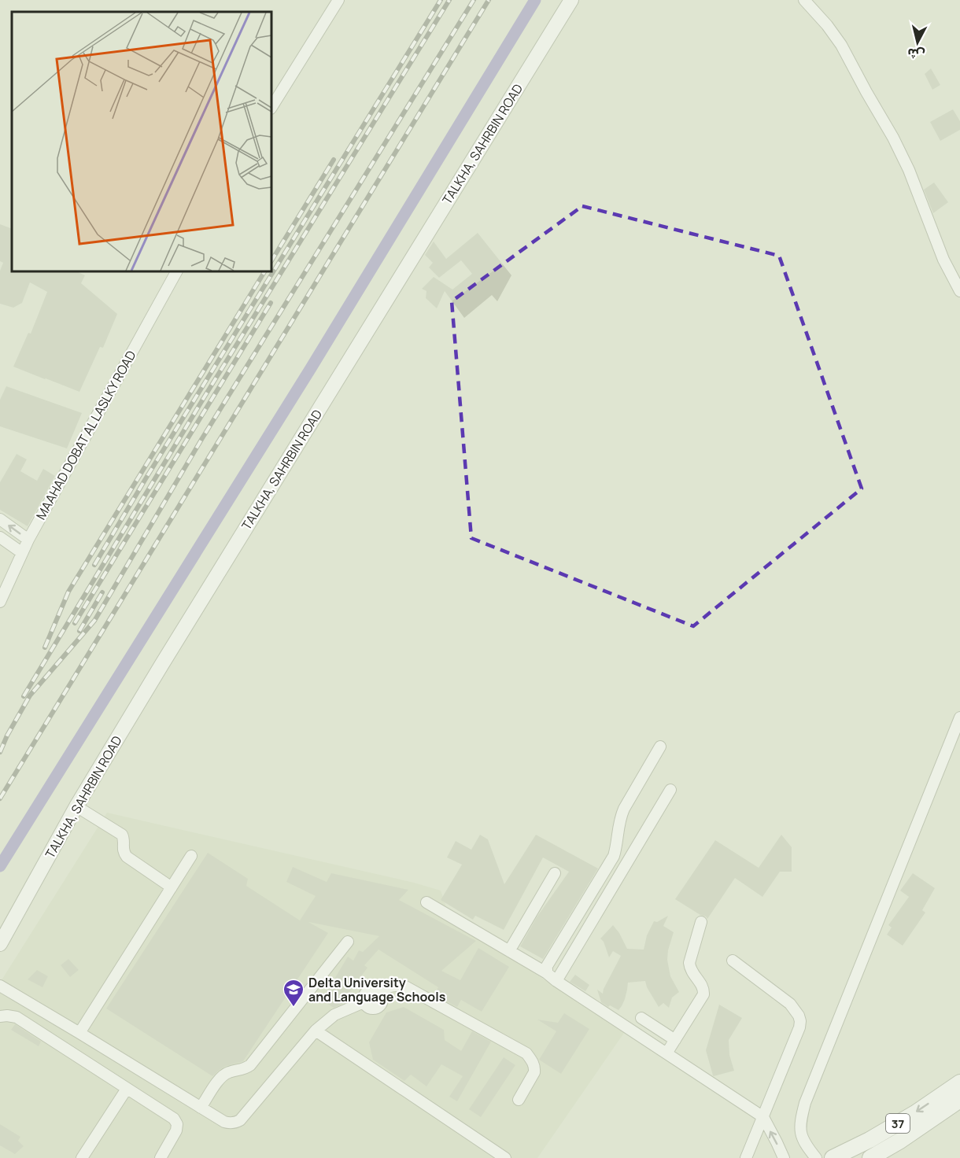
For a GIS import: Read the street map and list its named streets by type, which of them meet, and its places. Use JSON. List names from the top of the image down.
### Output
{
  "streets": {
    "highway": ["37"],
    "main road": ["TALKHA, SAHRBIN ROAD"],
    "street": ["MAAHAD DOBAT AL LASLKY ROAD"]
  },
  "places": {
    "school or university": ["Delta University and Language Schools"]
  },
  "north": "bottom"
}
